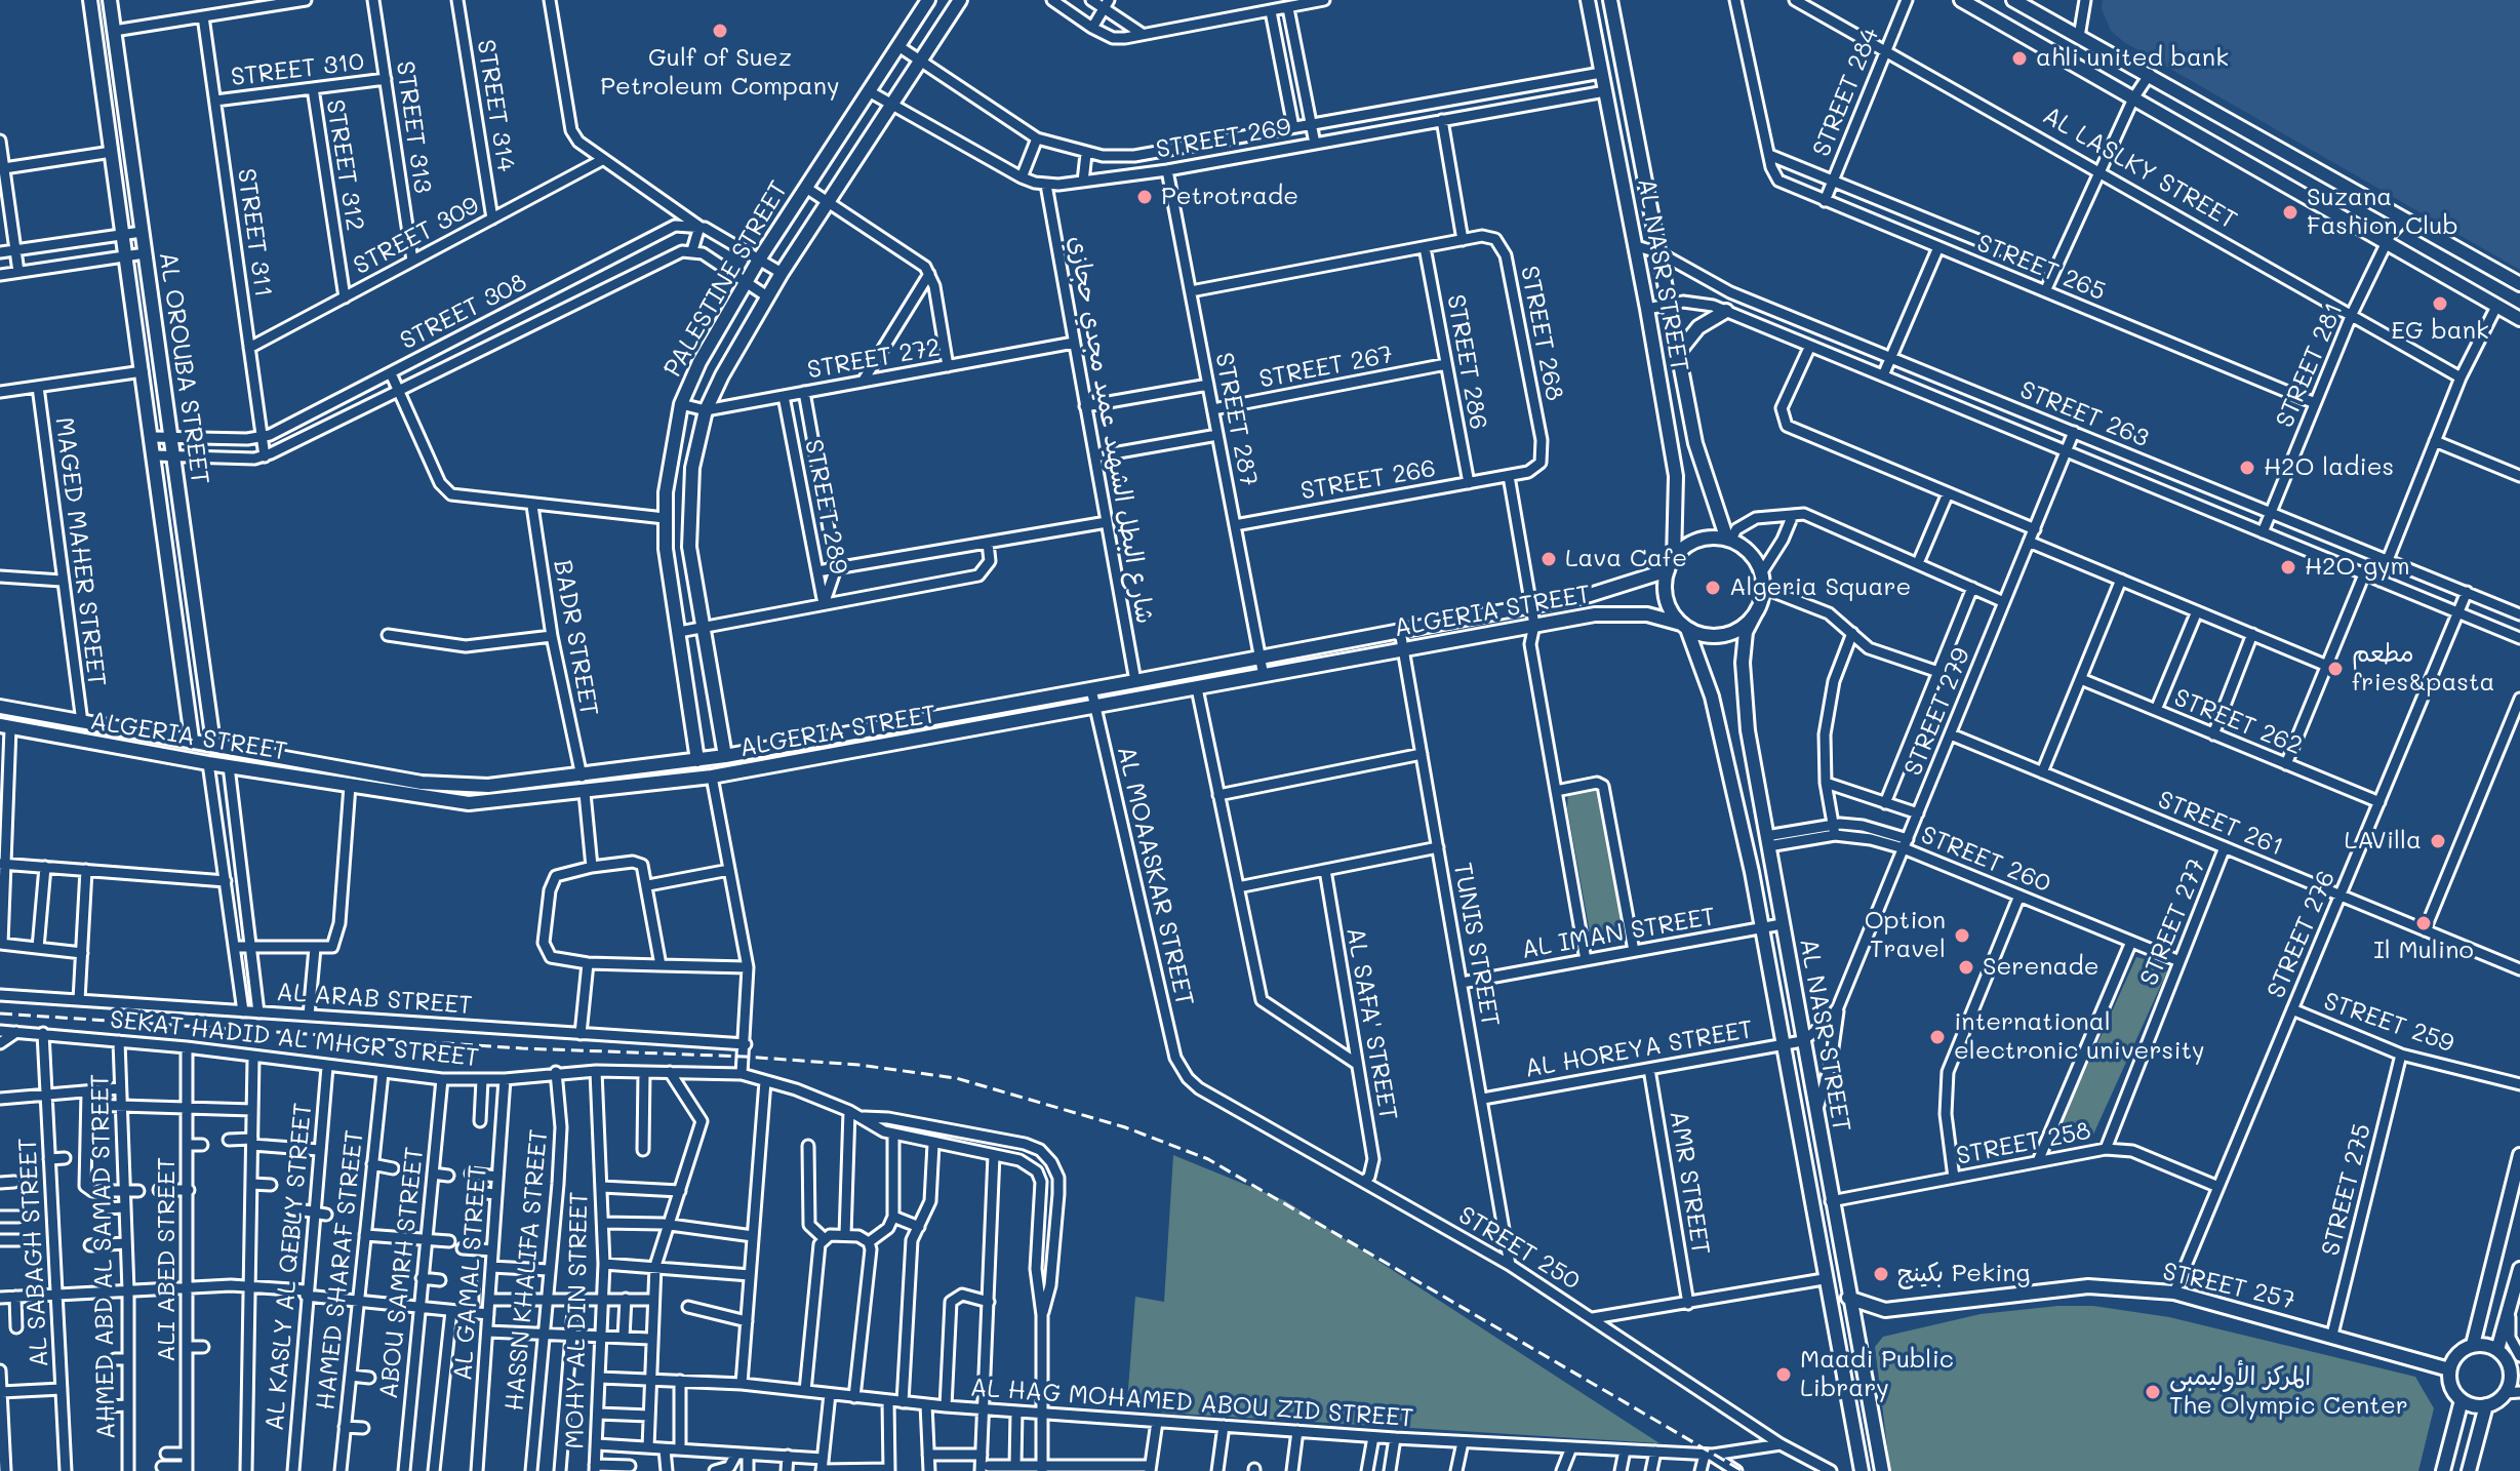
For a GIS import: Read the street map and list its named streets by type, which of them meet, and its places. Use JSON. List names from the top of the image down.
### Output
{
  "streets": {
    "street": [
      "STREET 310",
      "STREET 284",
      "STREET 314",
      "STREET 313",
      "STREET 269",
      "STREET 312",
      "AL LASLKY STREET",
      "STREET 311",
      "STREET 309",
      "STREET 265",
      "AL NASR STREET",
      "PALESTINE STREET",
      "STREET 308",
      "STREET 268",
      "STREET 272",
      "STREET 286",
      "STREET 281",
      "STREET 267",
      "AL OROUBA STREET",
      "STREET 263",
      "STREET 287",
      "شارع البطل الشهيد عميد مجدي حجازي",
      "STREET 266",
      "STREET 289",
      "MAGED MAHER STREET",
      "ALGERIA STREET",
      "BADR STREET",
      "STREET 279",
      "STREET 262",
      "STREET 261",
      "STREET 260",
      "AL MOAASKAR STREET",
      "STREET 277",
      "AL IMAN STREET",
      "STREET 276",
      "TUNIS STREET",
      "AL ARAB STREET",
      "STREET 259",
      "AL SAFA' STREET",
      "SEKAT HADID AL MHGR STREET",
      "AL HOREYA STREET",
      "STREET 258",
      "AMR STREET",
      "STREET 275",
      "STREET 250",
      "AL SABAGH STREET",
      "AHMED ABD AL SAMAD STREET",
      "ALI ABED STREET",
      "AL KASLY AL QEBLY STREET",
      "HAMED SHARAF STREET",
      "HASSN KHALIFA STREET",
      "ABOU SAMRH STREET",
      "AL GAMAL STREET",
      "STREET 257",
      "MOHY AL DIN STREET",
      "AL HAG MOHAMED ABOU ZID STREET"
    ]
  },
  "crossings": [
    ["STREET 310", "STREET 313"],
    ["STREET 310", "STREET 312"],
    ["STREET 310", "STREET 311"],
    ["STREET 284", "AL LASLKY STREET"],
    ["STREET 284", "STREET 265"],
    ["STREET 314", "STREET 309"],
    ["STREET 313", "STREET 309"],
    ["STREET 269", "AL NASR STREET"],
    ["STREET 269", "PALESTINE STREET"],
    ["STREET 269", "STREET 287"],
    ["STREET 269", "شارع البطل الشهيد عميد مجدي حجازي"],
    ["STREET 312", "STREET 309"],
    ["AL LASLKY STREET", "STREET 281"],
    ["STREET 311", "STREET 309"],
    ["STREET 311", "STREET 308"],
    ["STREET 265", "STREET 281"],
    ["AL NASR STREET", "STREET 263"],
    ["AL NASR STREET", "ALGERIA STREET"],
    ["AL NASR STREET", "STREET 279"],
    ["AL NASR STREET", "STREET 260"],
    ["AL NASR STREET", "AL IMAN STREET"],
    ["AL NASR STREET", "AL HOREYA STREET"],
    ["AL NASR STREET", "STREET 258"],
    ["AL NASR STREET", "STREET 257"],
    ["PALESTINE STREET", "STREET 272"],
    ["PALESTINE STREET", "ALGERIA STREET"],
    ["STREET 308", "AL OROUBA STREET"],
    ["STREET 268", "STREET 286"],
    ["STREET 268", "STREET 287"],
    ["STREET 268", "STREET 266"],
    ["STREET 272", "شارع البطل الشهيد عميد مجدي حجازي"],
    ["STREET 272", "STREET 289"],
    ["STREET 286", "STREET 267"],
    ["STREET 286", "STREET 266"],
    ["STREET 281", "STREET 263"],
    ["STREET 267", "STREET 287"],
    ["AL OROUBA STREET", "ALGERIA STREET"],
    ["STREET 263", "STREET 279"],
    ["STREET 263", "STREET 276"],
    ["STREET 287", "STREET 266"],
    ["STREET 287", "ALGERIA STREET"],
    ["شارع البطل الشهيد عميد مجدي حجازي", "ALGERIA STREET"],
    ["MAGED MAHER STREET", "ALGERIA STREET"],
    ["ALGERIA STREET", "BADR STREET"],
    ["ALGERIA STREET", "AL MOAASKAR STREET"],
    ["ALGERIA STREET", "TUNIS STREET"],
    ["STREET 279", "STREET 261"],
    ["STREET 279", "STREET 260"],
    ["STREET 279", "AL HOREYA STREET"],
    ["STREET 262", "STREET 276"],
    ["STREET 261", "STREET 277"],
    ["STREET 261", "STREET 276"],
    ["STREET 260", "STREET 277"],
    ["AL MOAASKAR STREET", "STREET 250"],
    ["STREET 277", "STREET 258"],
    ["AL IMAN STREET", "TUNIS STREET"],
    ["STREET 276", "STREET 259"],
    ["STREET 276", "STREET 258"],
    ["STREET 276", "STREET 257"],
    ["TUNIS STREET", "AL HOREYA STREET"],
    ["TUNIS STREET", "STREET 250"],
    ["STREET 259", "STREET 275"],
    ["AL SAFA' STREET", "STREET 250"],
    ["SEKAT HADID AL MHGR STREET", "AL SABAGH STREET"],
    ["SEKAT HADID AL MHGR STREET", "AHMED ABD AL SAMAD STREET"],
    ["SEKAT HADID AL MHGR STREET", "ALI ABED STREET"],
    ["SEKAT HADID AL MHGR STREET", "AL KASLY AL QEBLY STREET"],
    ["SEKAT HADID AL MHGR STREET", "HAMED SHARAF STREET"],
    ["SEKAT HADID AL MHGR STREET", "HASSN KHALIFA STREET"],
    ["SEKAT HADID AL MHGR STREET", "ABOU SAMRH STREET"],
    ["SEKAT HADID AL MHGR STREET", "AL GAMAL STREET"],
    ["SEKAT HADID AL MHGR STREET", "MOHY AL DIN STREET"],
    ["AL HOREYA STREET", "AMR STREET"],
    ["STREET 275", "STREET 257"],
    ["STREET 250", "AL HAG MOHAMED ABOU ZID STREET"],
    ["MOHY AL DIN STREET", "AL HAG MOHAMED ABOU ZID STREET"]
  ],
  "places": [
    "Gulf of Suez Petroleum Company",
    "ahli united bank",
    "Petrotrade",
    "Suzana Fashion Club",
    "EG bank",
    "H2O ladies",
    "Lava Cafe",
    "H2O gym",
    "Algeria Square",
    "مطعم fries&pasta",
    "LAVilla",
    "Il Mulino",
    "Option Travel",
    "Serenade",
    "international electronic university",
    "بكينج Peking",
    "Maadi Public Library",
    "المركز الأوليمبى The Olympic Center"
  ]
}
